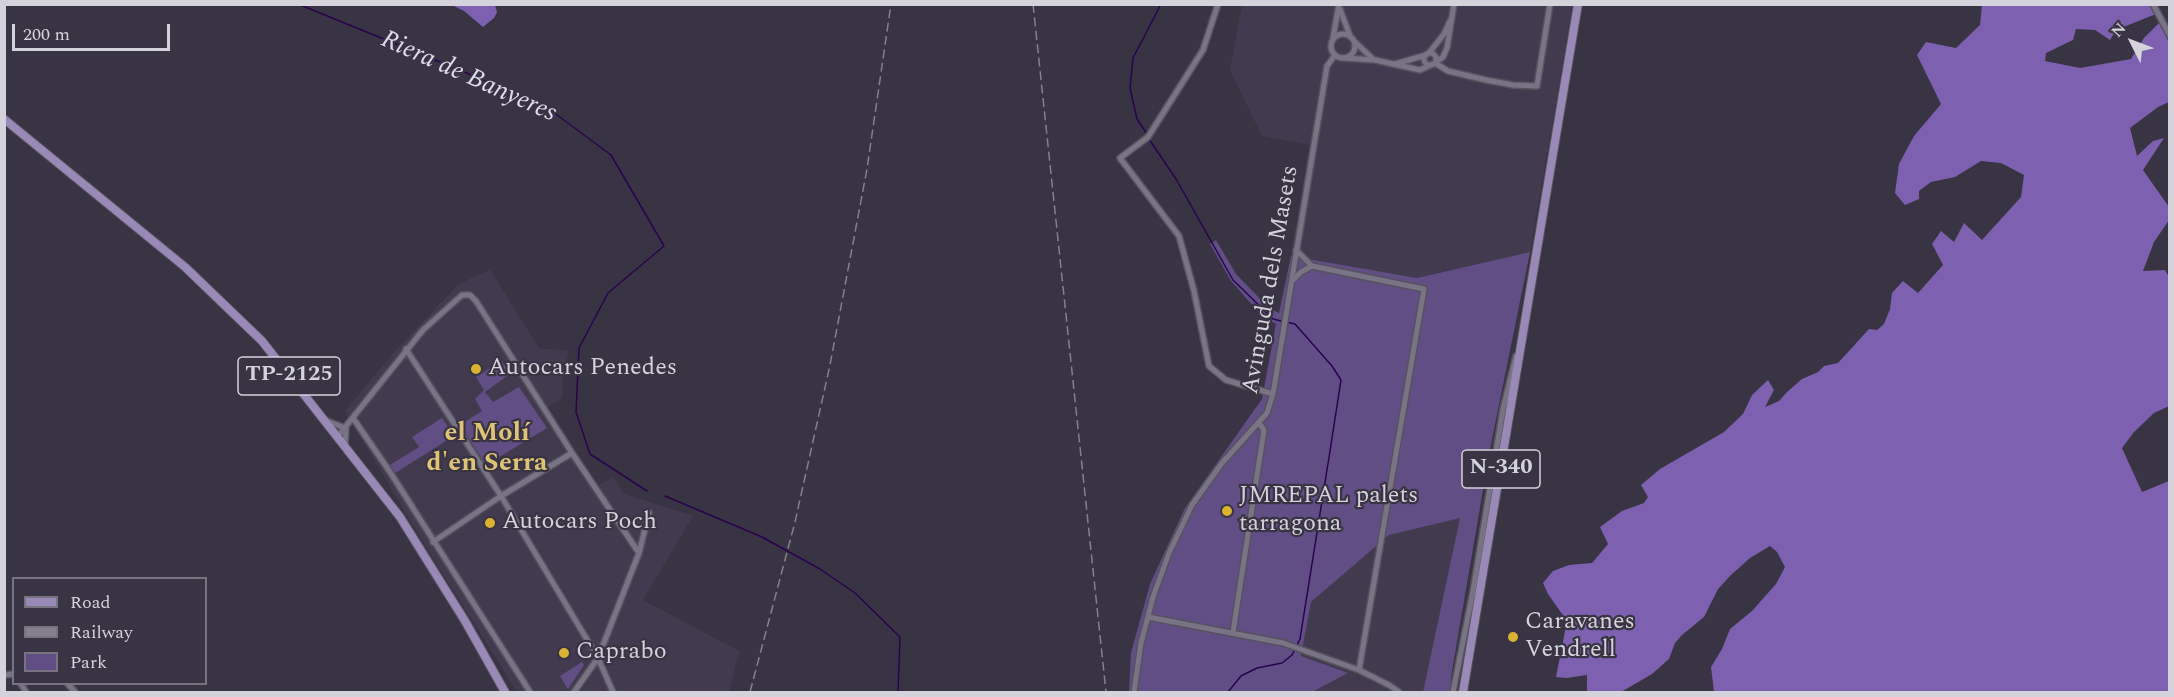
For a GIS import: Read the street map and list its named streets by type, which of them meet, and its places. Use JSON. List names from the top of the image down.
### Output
{
  "streets": {
    "main road": ["TP-2125", "N-340"],
    "street": ["Avinguda dels Masets"]
  },
  "districts": ["el Molí d'en Serra"],
  "water": ["Riera de Banyeres"],
  "places": [
    "Autocars Penedes",
    "JMREPAL palets tarragona",
    "Autocars Poch",
    "Caravanes Vendrell",
    "Caprabo"
  ],
  "legend": ["Road", "Railway", "Park"],
  "scale_bar": "200 m",
  "north": "top left"
}
